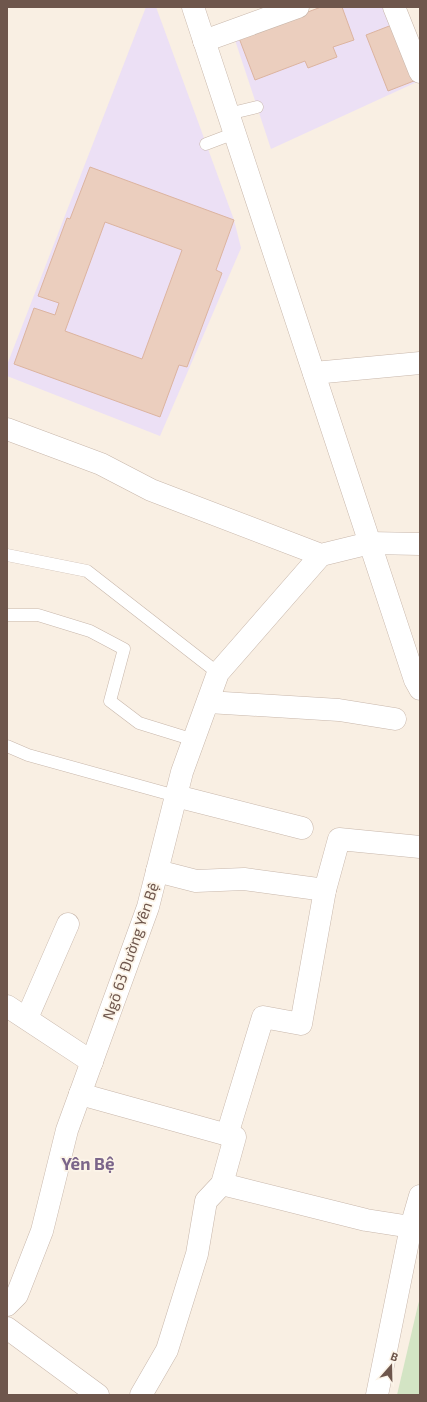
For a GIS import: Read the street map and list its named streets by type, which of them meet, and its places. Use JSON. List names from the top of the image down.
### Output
{
  "streets": {
    "street": ["Ngõ 63 Đường Yên Bệ"]
  },
  "districts": ["Yên Bệ"],
  "north": "top"
}
